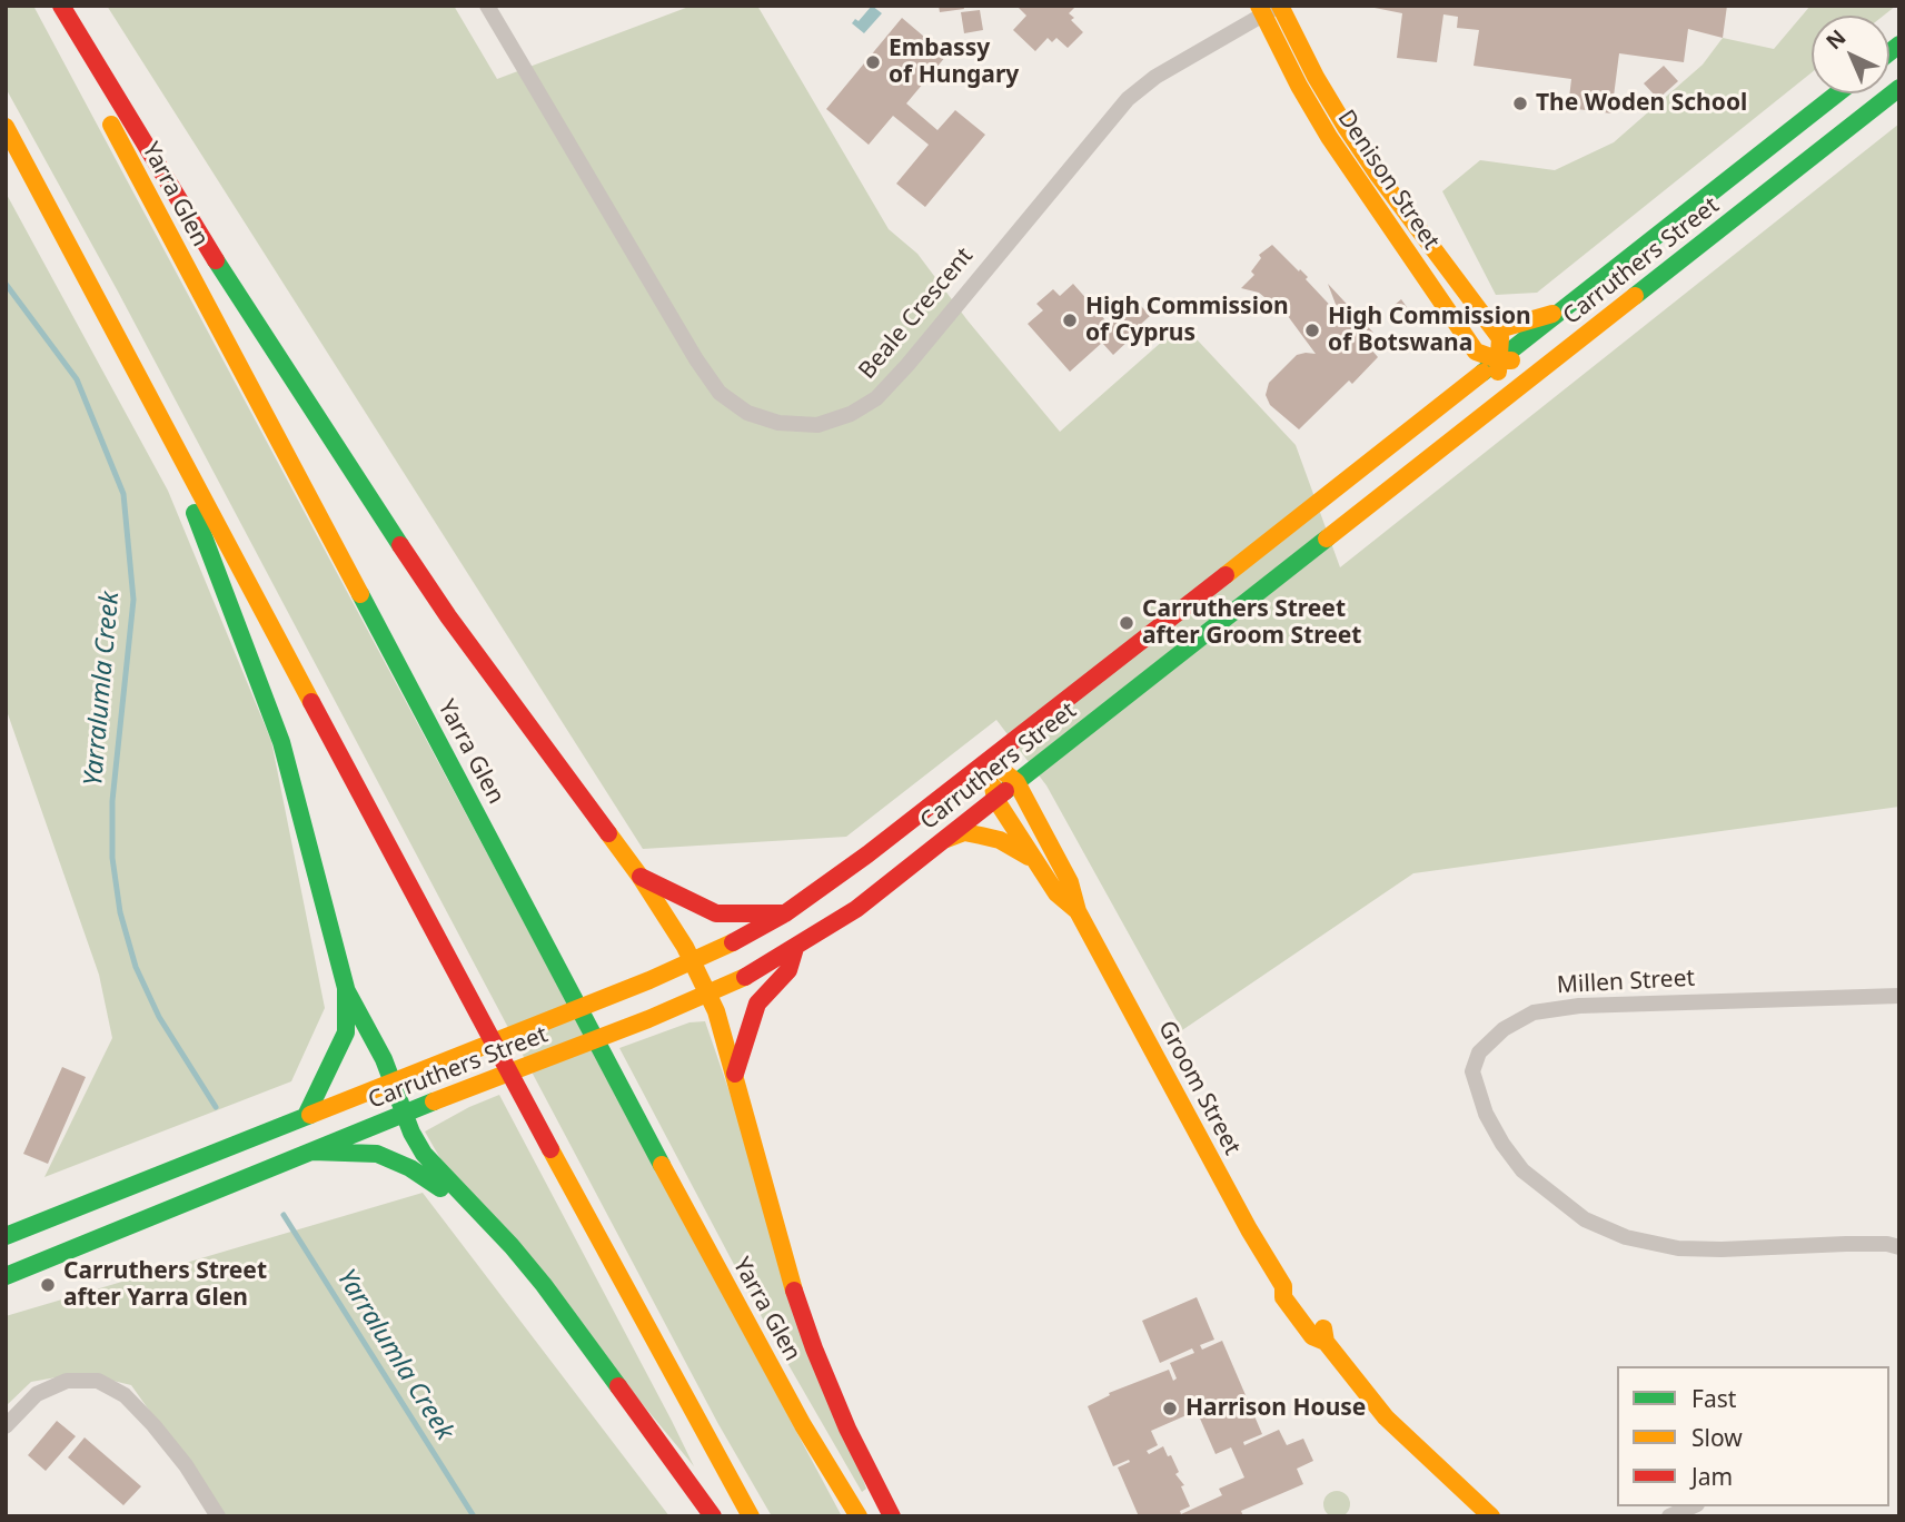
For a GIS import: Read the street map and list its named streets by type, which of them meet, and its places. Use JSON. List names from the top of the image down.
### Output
{
  "streets": {
    "main road": [
      "Denison Street",
      "Yarra Glen",
      "Carruthers Street",
      "Groom Street"
    ],
    "street": ["Beale Crescent", "Millen Street"]
  },
  "crossings": [
    ["Denison Street", "Carruthers Street"],
    ["Denison Street", "Beale Crescent"],
    ["Carruthers Street", "Groom Street"]
  ],
  "water": ["Yarralumla Creek"],
  "places": [
    "Embassy of Hungary",
    "The Woden School",
    "High Commission of Cyprus",
    "High Commission of Botswana",
    "Carruthers Street after Groom Street",
    "Carruthers Street after Yarra Glen",
    "Harrison House"
  ],
  "legend": ["Fast", "Slow", "Jam"],
  "north": "top left"
}
